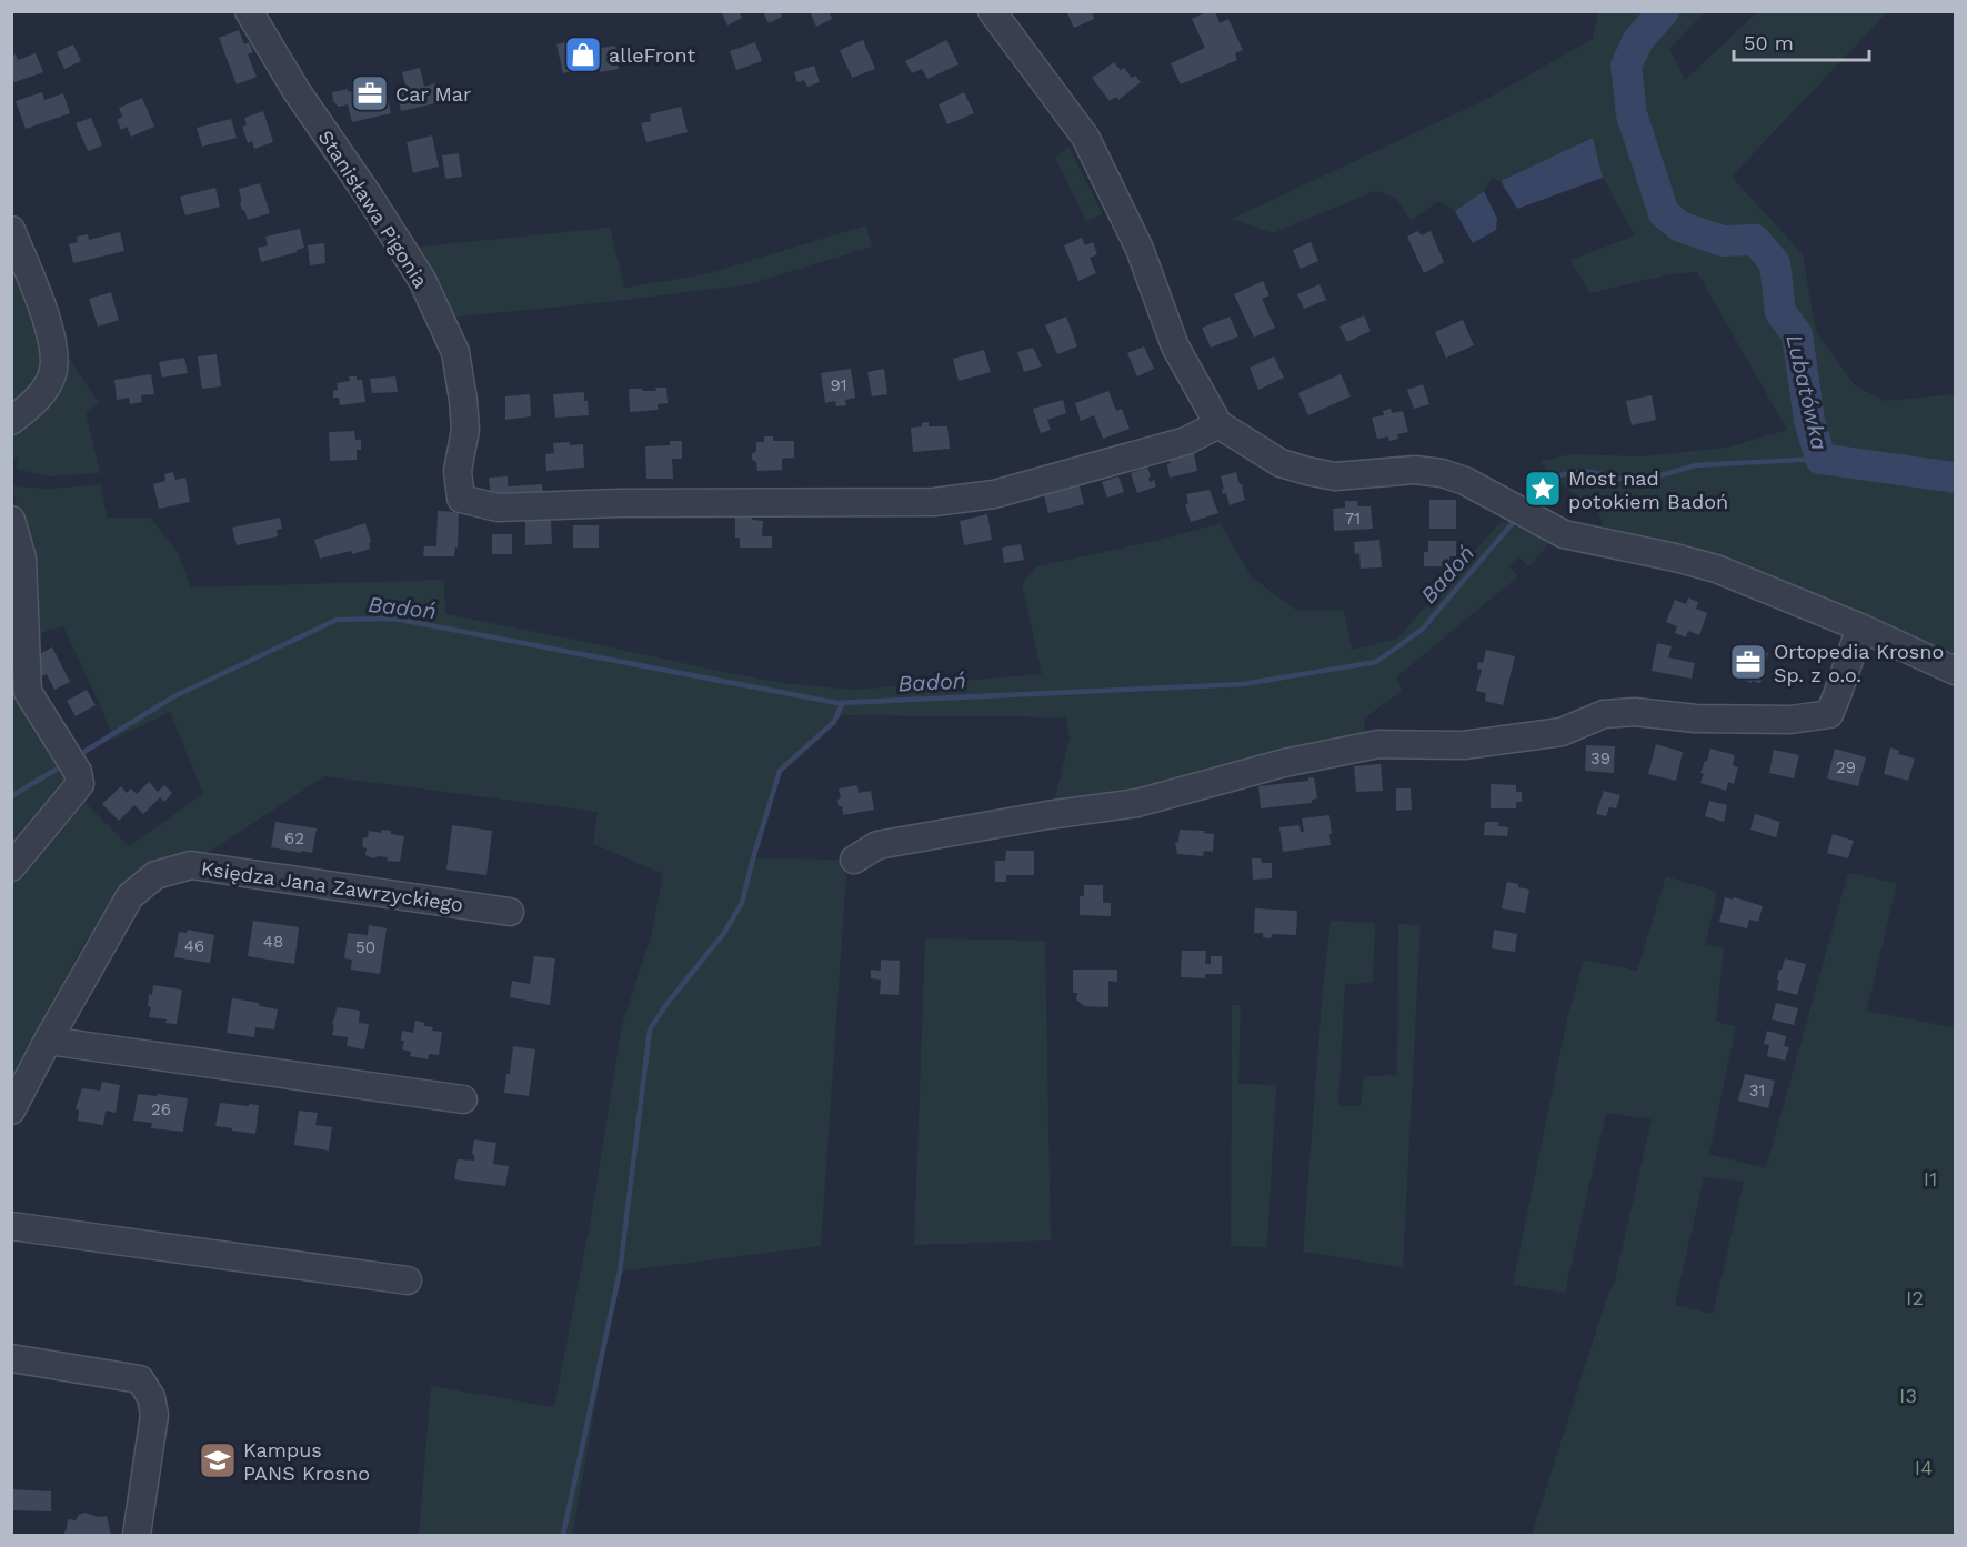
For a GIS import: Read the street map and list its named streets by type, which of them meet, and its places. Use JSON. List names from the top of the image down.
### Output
{
  "streets": {
    "street": ["Stanisława Pigonia", "Księdza Jana Zawrzyckiego"]
  },
  "water": ["Lubatówka", "Badoń"],
  "parks": [
    "I1",
    "I2",
    "I3",
    "I4"
  ],
  "places": {
    "shop": ["alleFront"],
    "office": ["Car Mar", "Ortopedia Krosno Sp. z o.o."],
    "place": ["Most nad potokiem Badoń"],
    "school or university": ["Kampus PANS Krosno"]
  },
  "house_numbers": [
    "91",
    "71",
    "39",
    "29",
    "62",
    "48",
    "46",
    "50",
    "31",
    "26"
  ],
  "scale_bar": "50 m"
}
